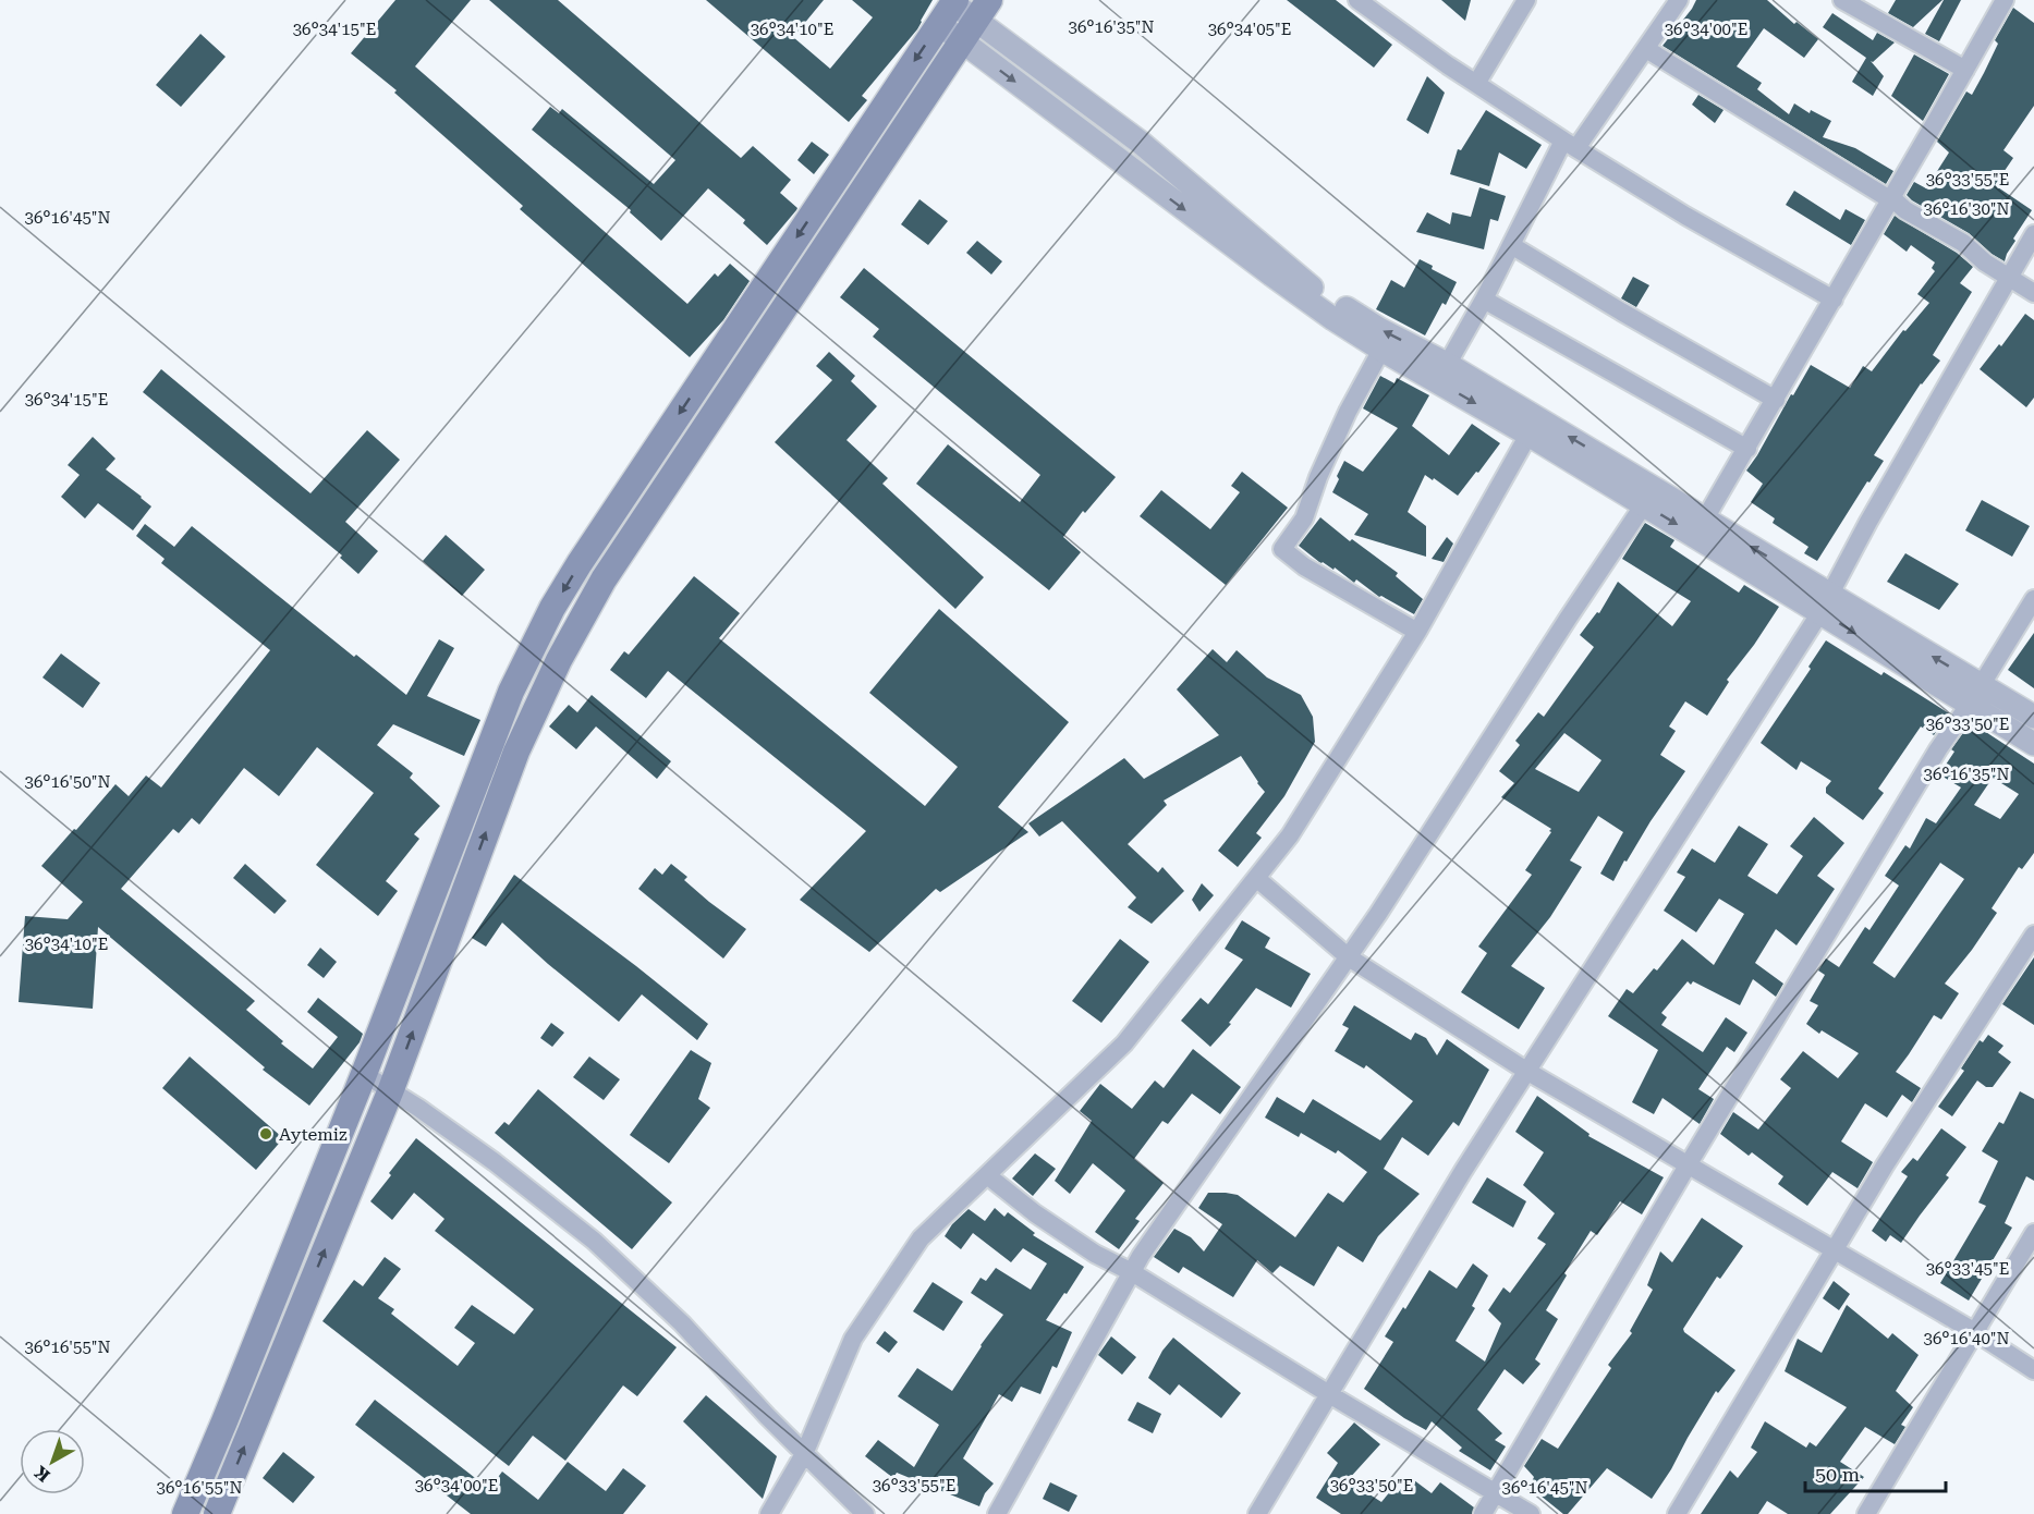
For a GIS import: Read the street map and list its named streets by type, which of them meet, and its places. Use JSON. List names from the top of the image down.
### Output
{
  "places": ["Aytemiz"],
  "scale_bar": "50 m",
  "north": "bottom left",
  "coordinates": [
    "36°16'35\"N",
    "36°34'15\"E",
    "36°34'10\"E",
    "36°34'05\"E",
    "36°34'00\"E",
    "36°33'55\"E",
    "36°16'30\"N",
    "36°16'45\"N",
    "36°33'50\"E",
    "36°16'50\"N",
    "36°33'45\"E",
    "36°16'40\"N",
    "36°16'55\"N"
  ]
}
